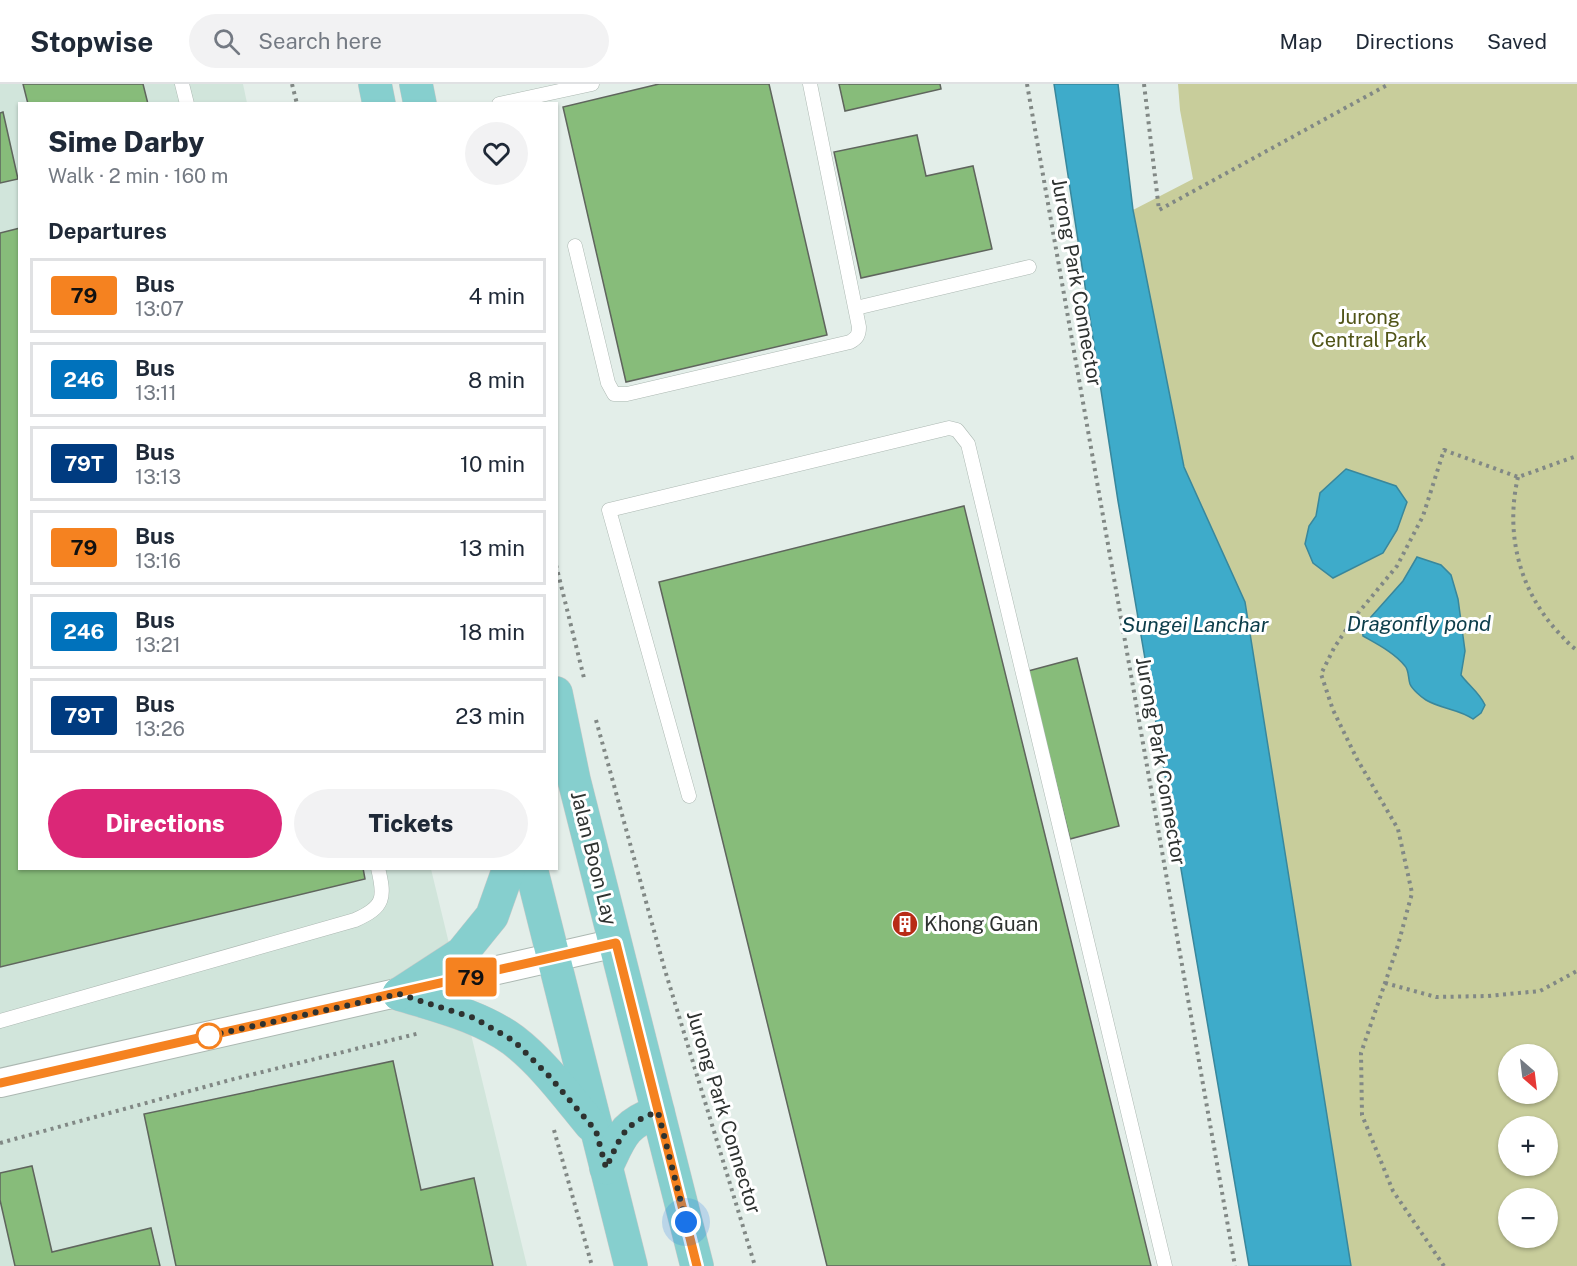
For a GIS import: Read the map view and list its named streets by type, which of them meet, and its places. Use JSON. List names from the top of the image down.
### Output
{
  "streets": {
    "main road": ["Jalan Boon Lay"],
    "path": ["Jurong Park Connector"]
  },
  "water": ["Dragonfly pond", "Sungei Lanchar"],
  "parks": ["Jurong Central Park"],
  "places": {
    "building": ["Khong Guan"]
  },
  "lines": ["bus line 79"],
  "north": "bottom right",
  "page": {
    "header": "Stopwise",
    "search": "Search here",
    "nav": ["Map", "Directions", "Saved"],
    "on_map": "79",
    "heading": [
      ["Sime Darby", "Walk · 2 min · 160 m"],
      "Departures"
    ],
    "list": [
      {
        "mark": "79",
        "name": "Bus",
        "note": "13:07",
        "value": "4 min"
      },
      {
        "mark": "246",
        "name": "Bus",
        "note": "13:11",
        "value": "8 min"
      },
      {
        "mark": "79T",
        "name": "Bus",
        "note": "13:13",
        "value": "10 min"
      },
      {
        "mark": "79",
        "name": "Bus",
        "note": "13:16",
        "value": "13 min"
      },
      {
        "mark": "246",
        "name": "Bus",
        "note": "13:21",
        "value": "18 min"
      },
      {
        "mark": "79T",
        "name": "Bus",
        "note": "13:26",
        "value": "23 min"
      }
    ],
    "buttons": ["Directions", "Tickets"],
    "map_buttons": ["+", "−"]
  }
}
